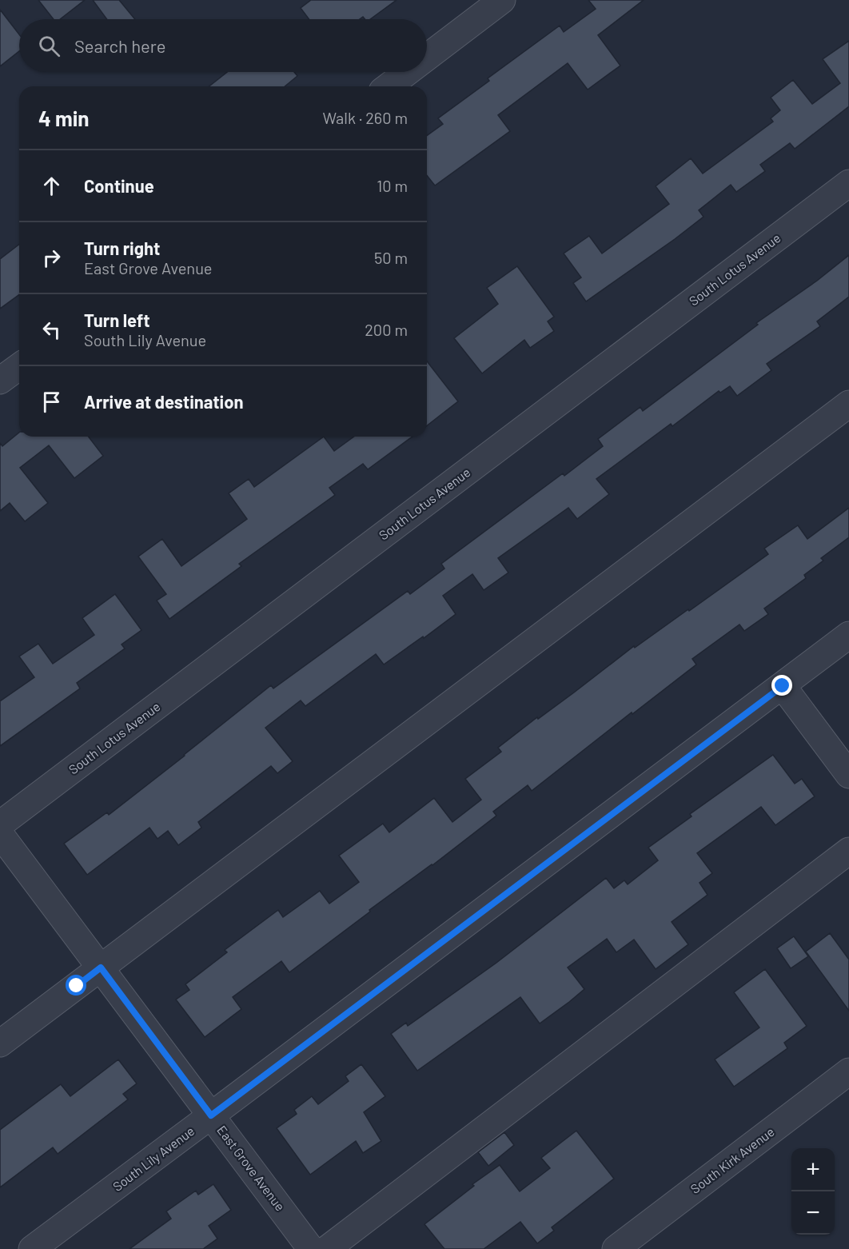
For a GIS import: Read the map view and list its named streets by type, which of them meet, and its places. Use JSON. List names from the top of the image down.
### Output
{
  "streets": {
    "street": [
      "South Lotus Avenue",
      "South Lily Avenue",
      "South Kirk Avenue",
      "East Grove Avenue"
    ]
  },
  "crossings": [
    ["South Lily Avenue", "East Grove Avenue"]
  ],
  "page": {
    "search": "Search here",
    "heading": ["4 min", "Walk · 260 m"],
    "list": [
      ["Continue", "10 m"],
      ["Turn right", "East Grove Avenue", "50 m"],
      ["Turn left", "South Lily Avenue", "200 m"],
      "Arrive at destination"
    ],
    "map_buttons": ["+", "−"]
  }
}
